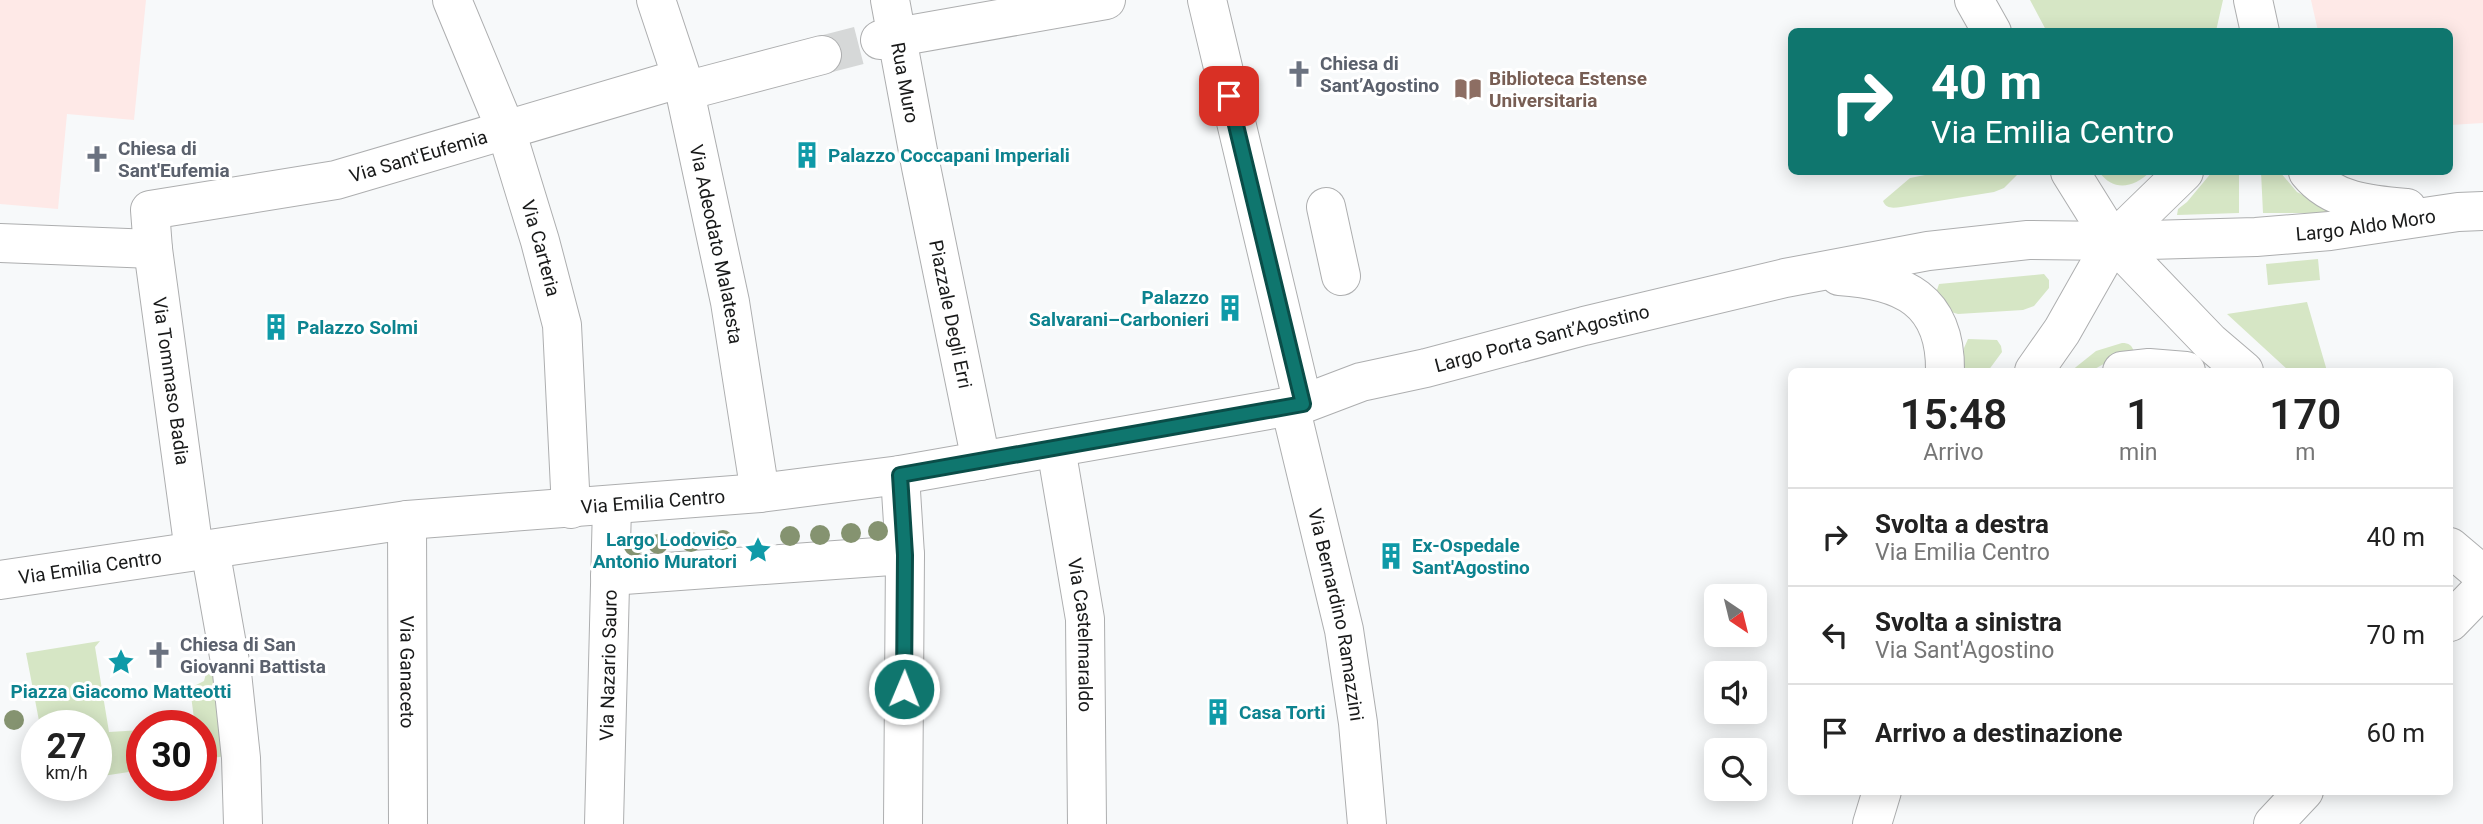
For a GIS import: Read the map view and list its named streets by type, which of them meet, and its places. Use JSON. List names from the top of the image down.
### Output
{
  "streets": {
    "street": [
      "Rua Muro",
      "Via Sant'Eufemia",
      "Largo Aldo Moro",
      "Via Adeodato Malatesta",
      "Via Carteria",
      "Piazzale Degli Erri",
      "Largo Porta Sant’Agostino",
      "Via Tommaso Badia",
      "Via Emilia Centro",
      "Via Bernardino Ramazzini",
      "Via Castelmaraldo",
      "Via Nazario Sauro",
      "Via Ganaceto"
    ]
  },
  "crossings": [
    ["Rua Muro", "Piazzale Degli Erri"],
    ["Via Sant'Eufemia", "Via Adeodato Malatesta"],
    ["Via Sant'Eufemia", "Via Carteria"],
    ["Via Sant'Eufemia", "Via Tommaso Badia"],
    ["Largo Aldo Moro", "Largo Porta Sant’Agostino"],
    ["Via Adeodato Malatesta", "Via Emilia Centro"],
    ["Via Carteria", "Via Emilia Centro"],
    ["Piazzale Degli Erri", "Via Emilia Centro"],
    ["Largo Porta Sant’Agostino", "Via Emilia Centro"],
    ["Largo Porta Sant’Agostino", "Via Bernardino Ramazzini"],
    ["Via Tommaso Badia", "Via Emilia Centro"],
    ["Via Emilia Centro", "Via Bernardino Ramazzini"],
    ["Via Emilia Centro", "Via Castelmaraldo"],
    ["Via Emilia Centro", "Via Nazario Sauro"],
    ["Via Emilia Centro", "Via Ganaceto"]
  ],
  "places": {
    "church": ["Chiesa di Sant’Agostino", "Chiesa di Sant'Eufemia", "Chiesa di San Giovanni Battista"],
    "library": ["Biblioteca Estense Universitaria"],
    "building": [
      "Palazzo Coccapani Imperiali",
      "Palazzo Salvarani–Carbonieri",
      "Palazzo Solmi",
      "Ex-Ospedale Sant'Agostino",
      "Casa Torti"
    ],
    "place": ["Largo Lodovico Antonio Muratori", "Piazza Giacomo Matteotti"]
  },
  "north": "bottom right",
  "page": {
    "turn": ["40 m", "Via Emilia Centro"],
    "eta": [
      "15:48",
      "Arrivo",
      "1",
      "min",
      "170",
      "m"
    ],
    "list": [
      {
        "name": "Svolta a destra",
        "note": "Via Emilia Centro",
        "value": "40 m"
      },
      {
        "name": "Svolta a sinistra",
        "note": "Via Sant'Agostino",
        "value": "70 m"
      },
      {
        "name": "Arrivo a destinazione",
        "value": "60 m"
      }
    ],
    "speed": "27 km/h",
    "limit": "30"
  }
}
